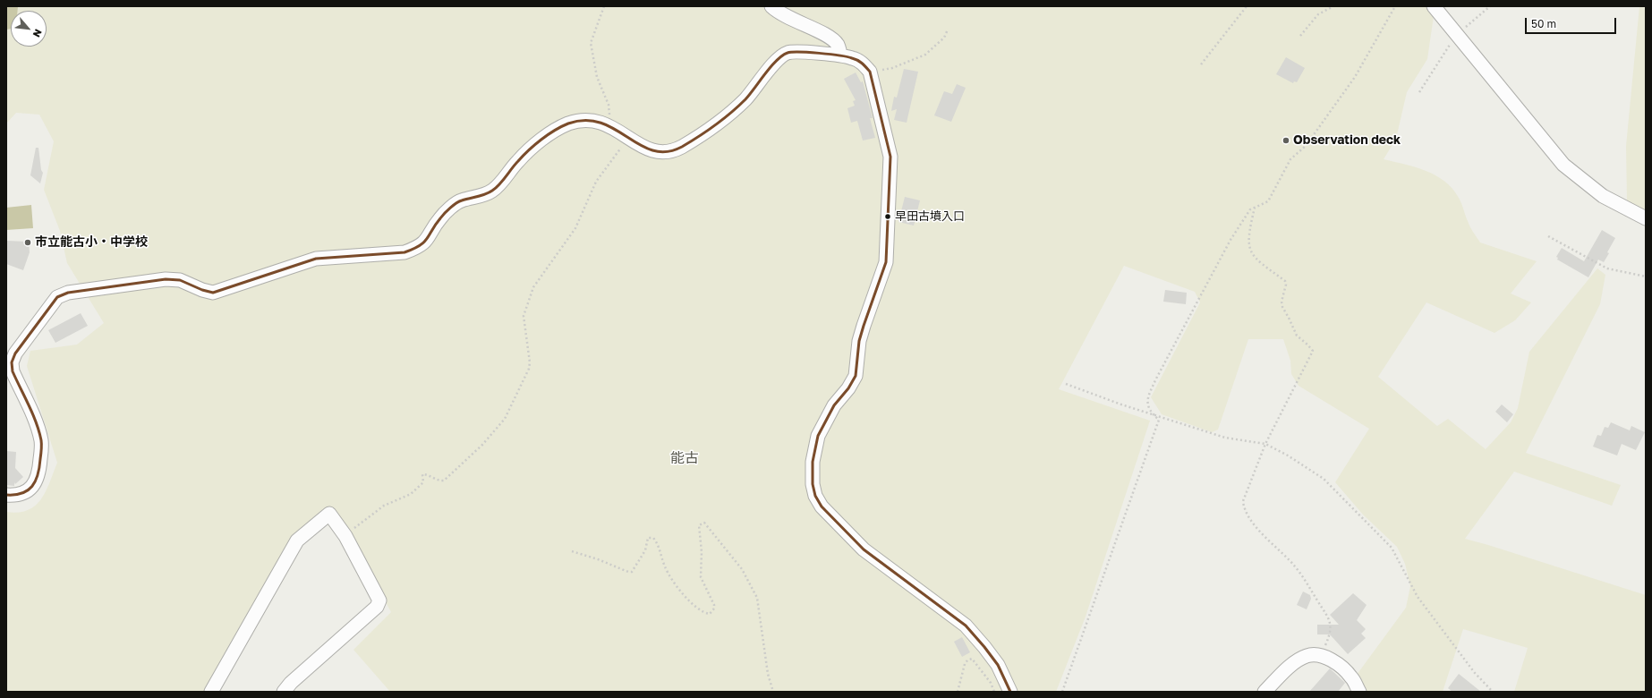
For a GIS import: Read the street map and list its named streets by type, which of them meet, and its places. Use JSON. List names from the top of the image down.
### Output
{
  "districts": ["能古"],
  "places": ["Observation deck", "早田古墳入口", "市立能古小・中学校"],
  "scale_bar": "50 m",
  "north": "bottom right"
}
